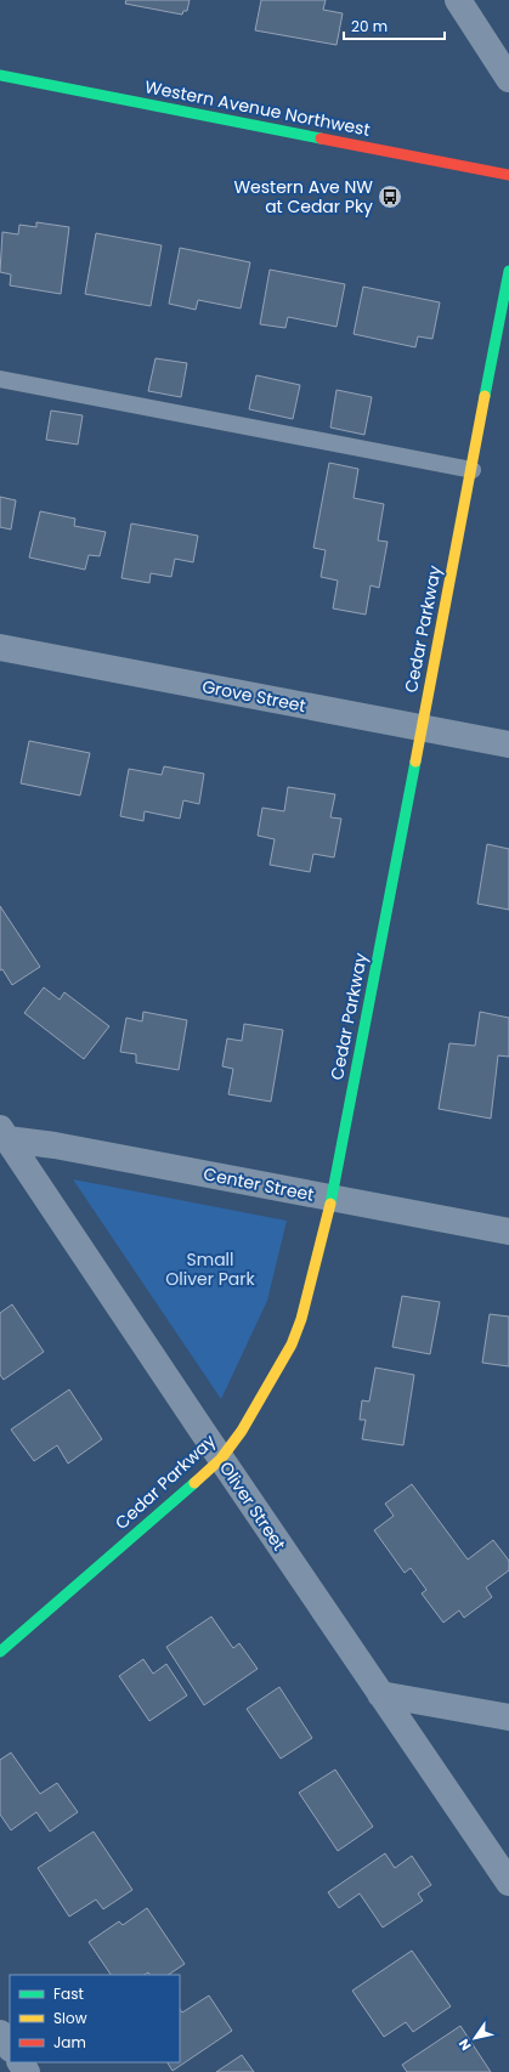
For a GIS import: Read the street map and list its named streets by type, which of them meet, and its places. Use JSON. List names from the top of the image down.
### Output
{
  "streets": {
    "street": [
      "Western Avenue Northwest",
      "Cedar Parkway",
      "Grove Street",
      "Center Street",
      "Oliver Street"
    ]
  },
  "crossings": [
    ["Cedar Parkway", "Grove Street"],
    ["Cedar Parkway", "Center Street"],
    ["Cedar Parkway", "Oliver Street"],
    ["Center Street", "Oliver Street"]
  ],
  "parks": ["Small Oliver Park"],
  "places": {
    "bus stop": ["Western Ave NW at Cedar Pky"]
  },
  "legend": ["Fast", "Slow", "Jam"],
  "scale_bar": "20 m",
  "north": "bottom left"
}
